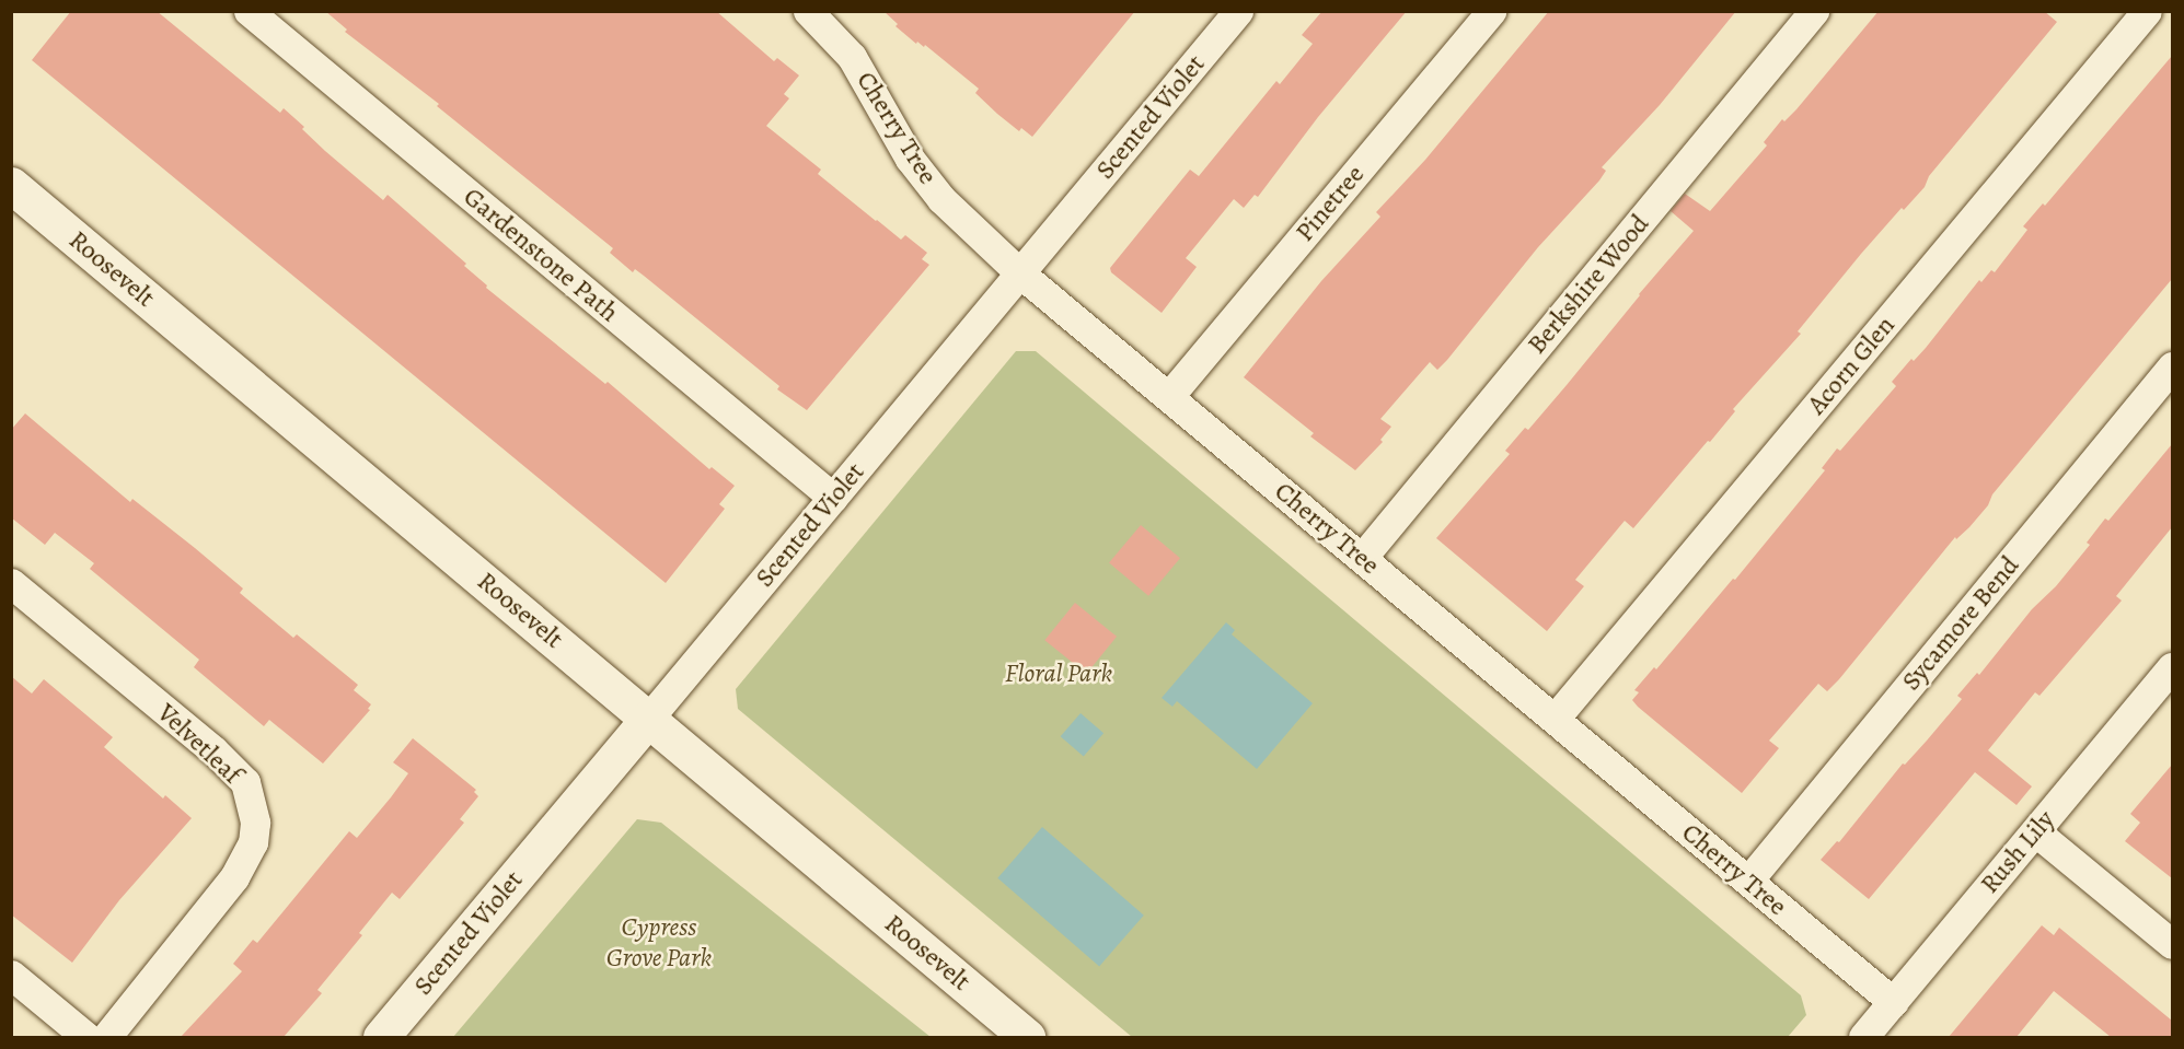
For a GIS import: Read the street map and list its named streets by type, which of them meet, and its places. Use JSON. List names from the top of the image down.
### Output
{
  "streets": {
    "street": [
      "Scented Violet",
      "Cherry Tree",
      "Pinetree",
      "Gardenstone Path",
      "Roosevelt",
      "Berkshire Wood",
      "Acorn Glen",
      "Sycamore Bend",
      "Velvetleaf",
      "Rush Lily"
    ]
  },
  "crossings": [
    ["Scented Violet", "Cherry Tree"],
    ["Scented Violet", "Gardenstone Path"],
    ["Scented Violet", "Roosevelt"],
    ["Cherry Tree", "Pinetree"],
    ["Cherry Tree", "Berkshire Wood"],
    ["Cherry Tree", "Acorn Glen"],
    ["Cherry Tree", "Sycamore Bend"],
    ["Cherry Tree", "Rush Lily"]
  ],
  "parks": ["Floral Park", "Cypress Grove Park"]
}
